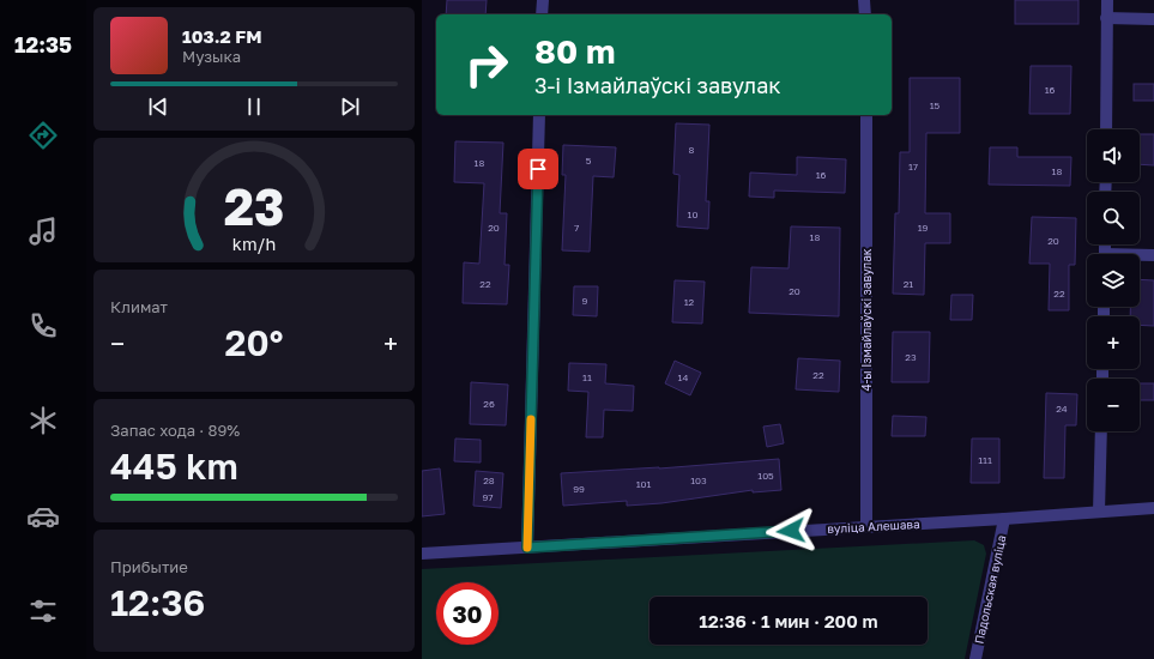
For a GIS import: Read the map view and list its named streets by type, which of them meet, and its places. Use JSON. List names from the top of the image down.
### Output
{
  "streets": {
    "street": ["4-ы Ізмайлаўскі завулак", "вуліца Алешава", "Падольская вуліца"]
  },
  "crossings": [
    ["4-ы Ізмайлаўскі завулак", "вуліца Алешава"],
    ["вуліца Алешава", "Падольская вуліца"]
  ],
  "house_numbers": [
    "16",
    "15",
    "8",
    "5",
    "18",
    "17",
    "18",
    "16",
    "10",
    "20",
    "7",
    "19",
    "18",
    "20",
    "22",
    "21",
    "20",
    "22",
    "9",
    "12",
    "23",
    "22",
    "11",
    "14",
    "26",
    "24",
    "111",
    "105",
    "28",
    "103",
    "101",
    "99",
    "97"
  ],
  "page": {
    "tabs": "12:35",
    "turn": ["80 m", "3-і Ізмайлаўскі завулак"],
    "song": ["103.2 FM", "Музыка"],
    "map_buttons": ["+", "−"],
    "tile": [
      "Климат",
      ["Запас хода · 89%", "445 km"],
      ["Прибытие", "12:36"]
    ],
    "heat": ["−", "20°", "+"],
    "limit": "30",
    "trip": "12:36 · 1 мин · 200 m",
    "gauge": ["23", "km/h"]
  }
}
